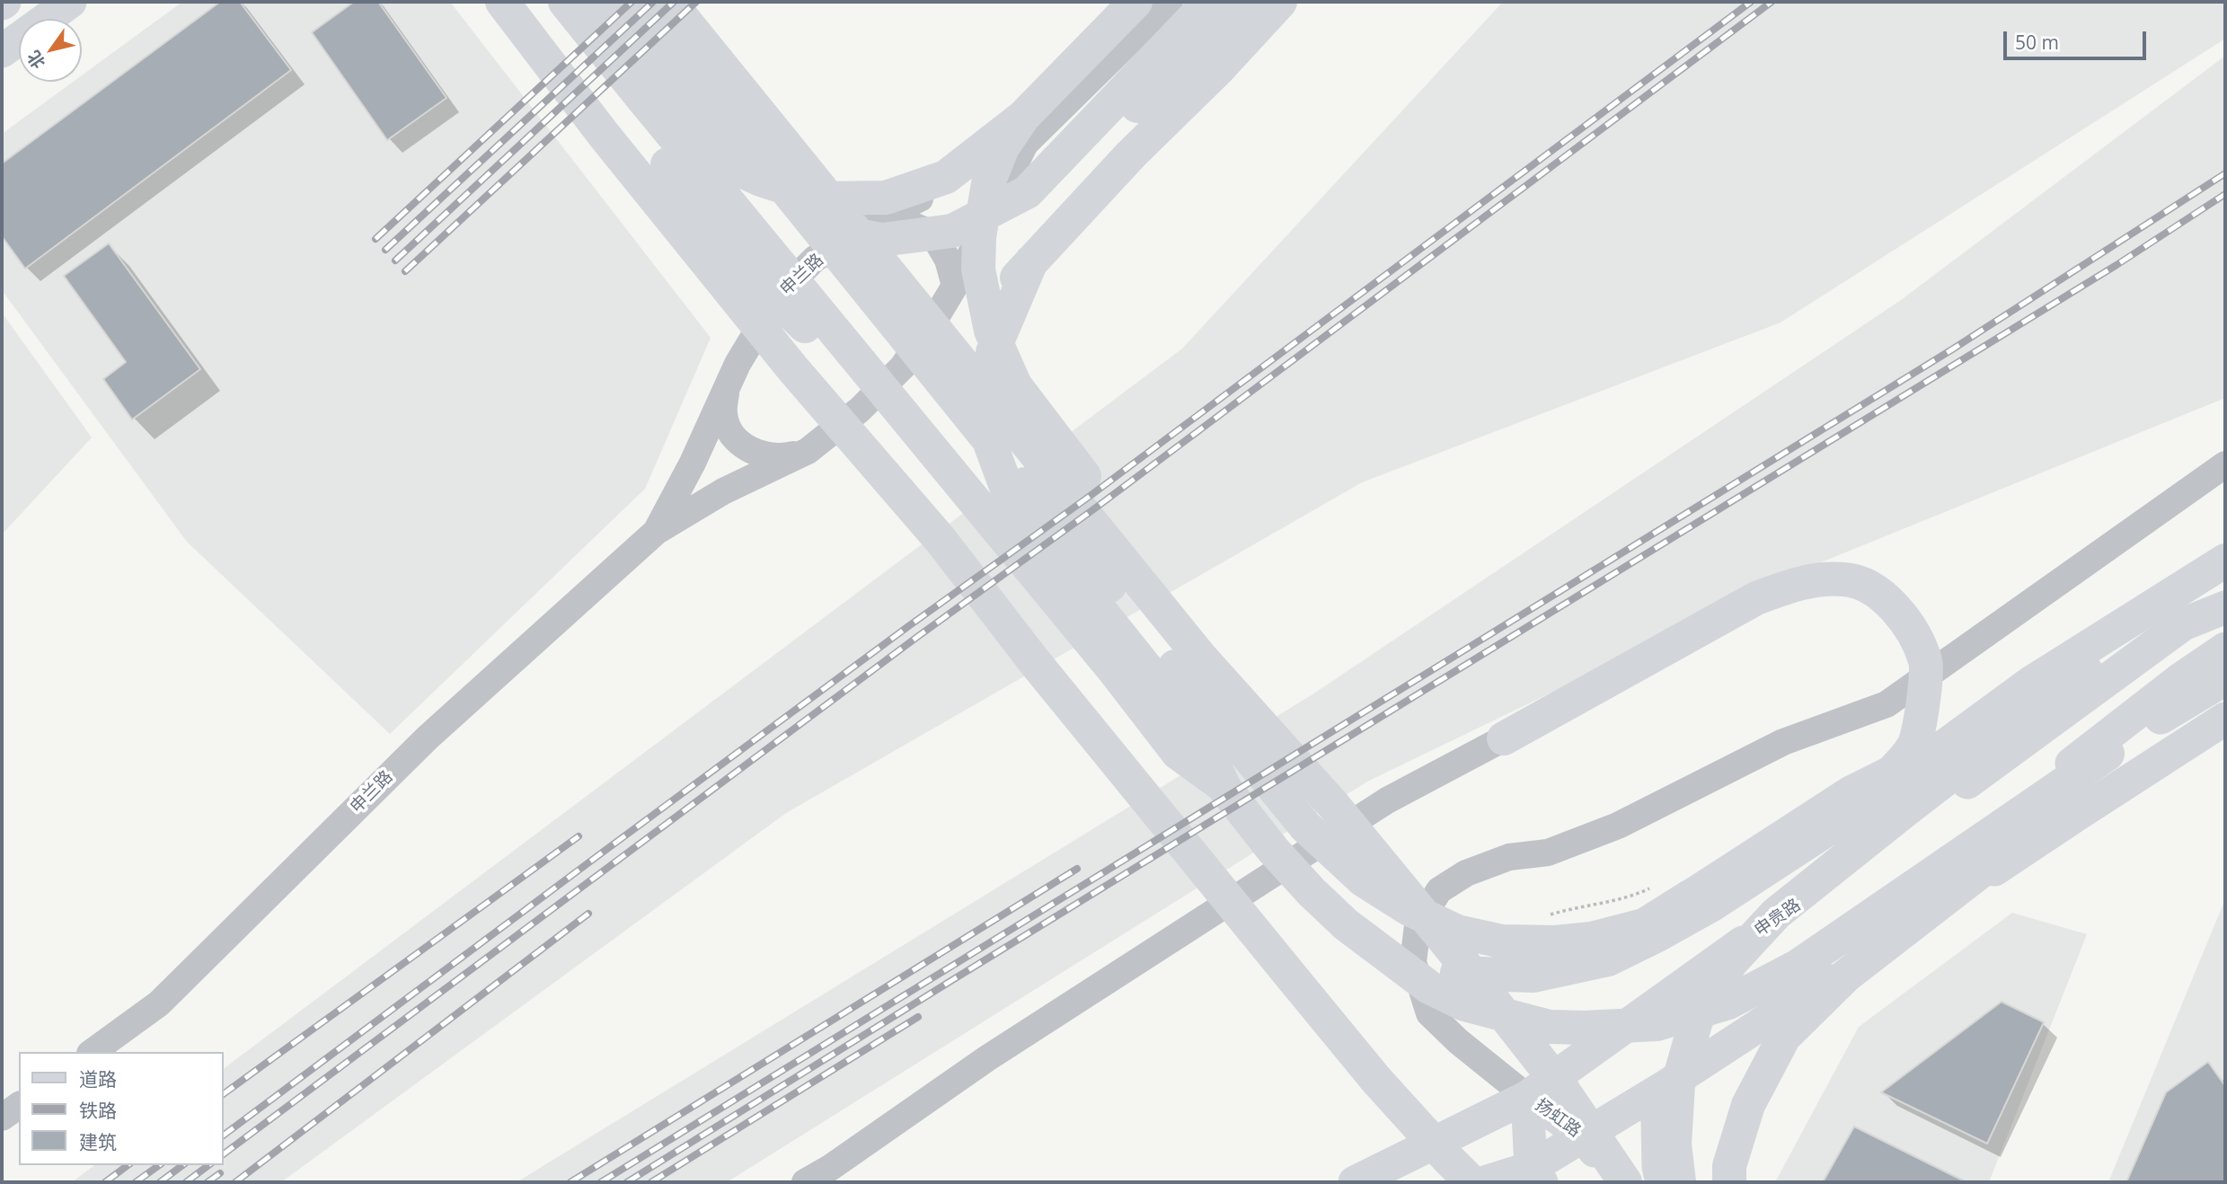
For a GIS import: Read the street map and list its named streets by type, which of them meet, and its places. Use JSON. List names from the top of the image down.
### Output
{
  "streets": {
    "main road": ["申贵路", "扬虹路"],
    "street": ["申兰路"]
  },
  "crossings": [
    ["申贵路", "扬虹路"]
  ],
  "legend": ["道路", "铁路", "建筑"],
  "scale_bar": "50 m",
  "north": "bottom left"
}
